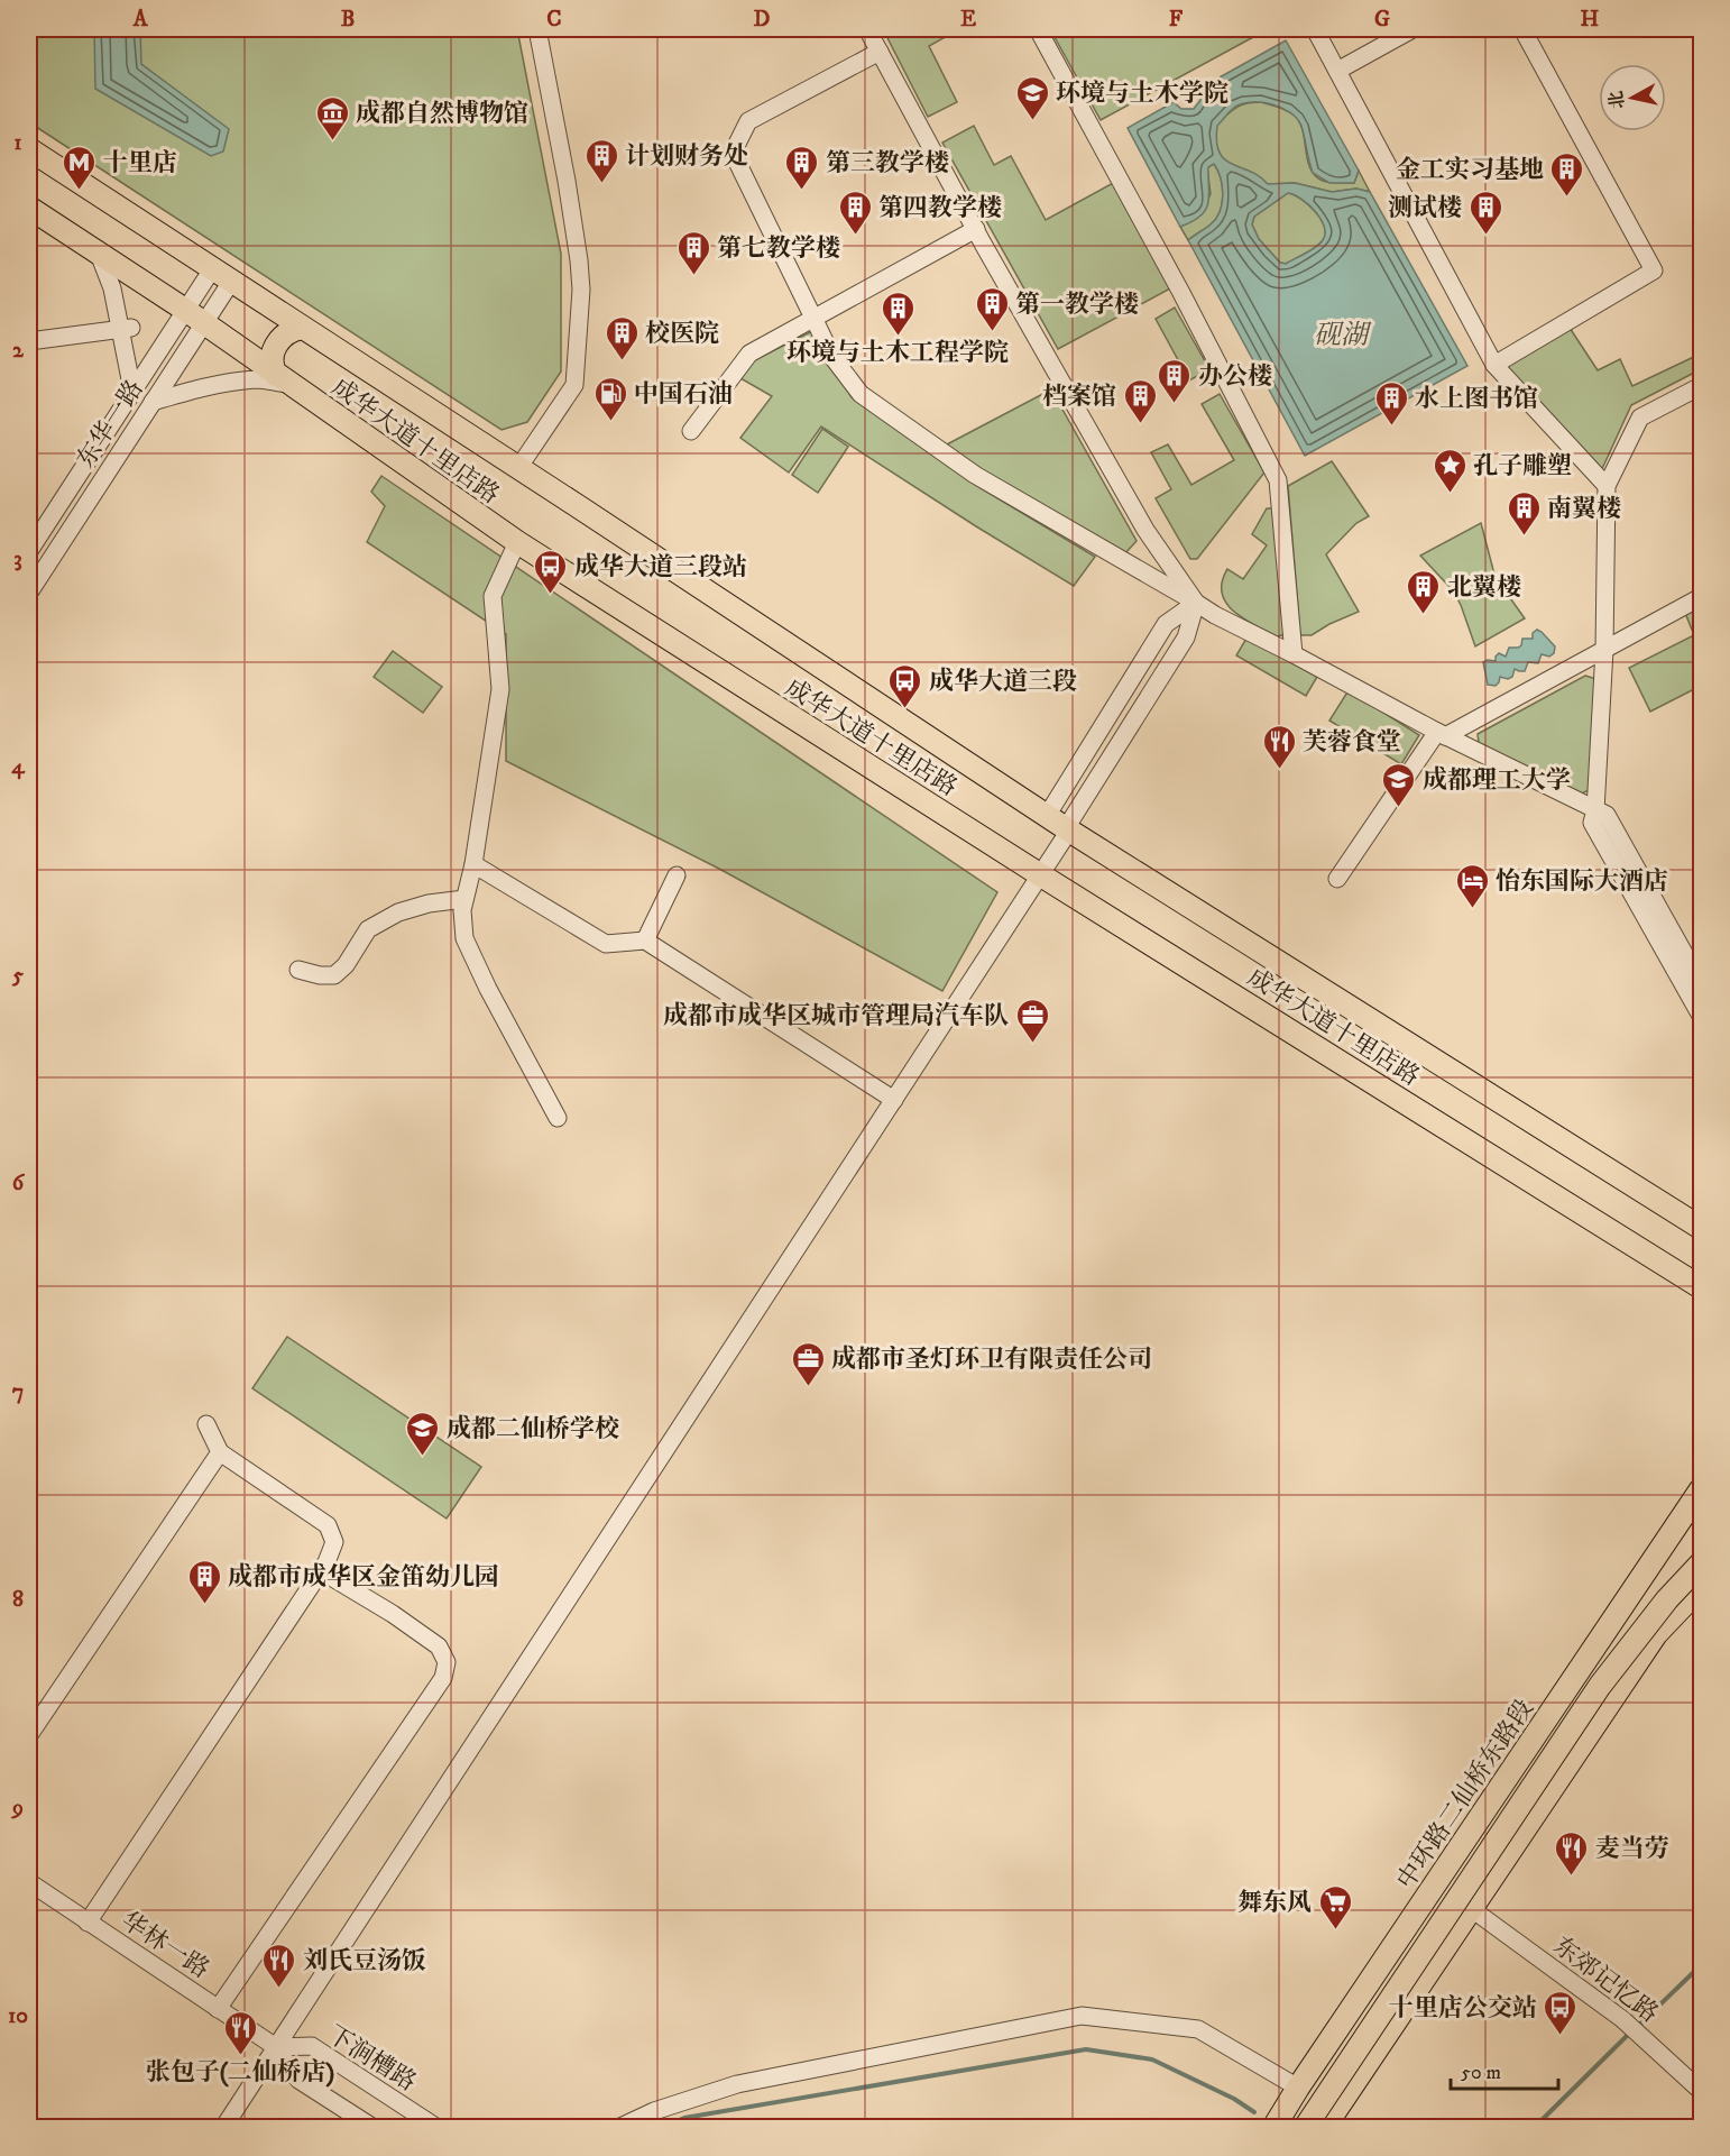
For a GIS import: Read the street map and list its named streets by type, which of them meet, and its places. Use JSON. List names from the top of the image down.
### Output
{
  "streets": {
    "main road": ["成华大道十里店路", "中环路二仙桥东路段"],
    "street": [
      "东华一路",
      "华林一路",
      "东郊记忆路",
      "下涧槽路"
    ]
  },
  "crossings": [
    ["东华一路", "成华大道十里店路"],
    ["华林一路", "下涧槽路"]
  ],
  "water": ["砚湖"],
  "places": {
    "school or university": ["环境与土木学院", "成都理工大学", "成都二仙桥学校"],
    "museum": ["成都自然博物馆"],
    "building": [
      "计划财务处",
      "第三教学楼",
      "金工实习基地",
      "第四教学楼",
      "测试楼",
      "第七教学楼",
      "第一教学楼",
      "环境与土木工程学院",
      "校医院",
      "办公楼",
      "档案馆",
      "水上图书馆",
      "南翼楼",
      "北翼楼",
      "成都市成华区金笛幼儿园"
    ],
    "metro station": ["十里店"],
    "fuel station": ["中国石油"],
    "place": ["孔子雕塑"],
    "bus stop": ["成华大道三段站", "成华大道三段", "十里店公交站"],
    "restaurant": [
      "芙蓉食堂",
      "麦当劳",
      "刘氏豆汤饭",
      "张包子(二仙桥店)"
    ],
    "hotel": ["怡东国际大酒店"],
    "office": ["成都市成华区城市管理局汽车队", "成都市圣灯环卫有限责任公司"],
    "supermarket": ["舞东风"]
  },
  "scale_bar": "50 m",
  "north": "left",
  "grid": {
    "columns": [
      "A",
      "B",
      "C",
      "D",
      "E",
      "F",
      "G",
      "H"
    ],
    "rows": [
      "1",
      "2",
      "3",
      "4",
      "5",
      "6",
      "7",
      "8",
      "9",
      "10"
    ]
  }
}
